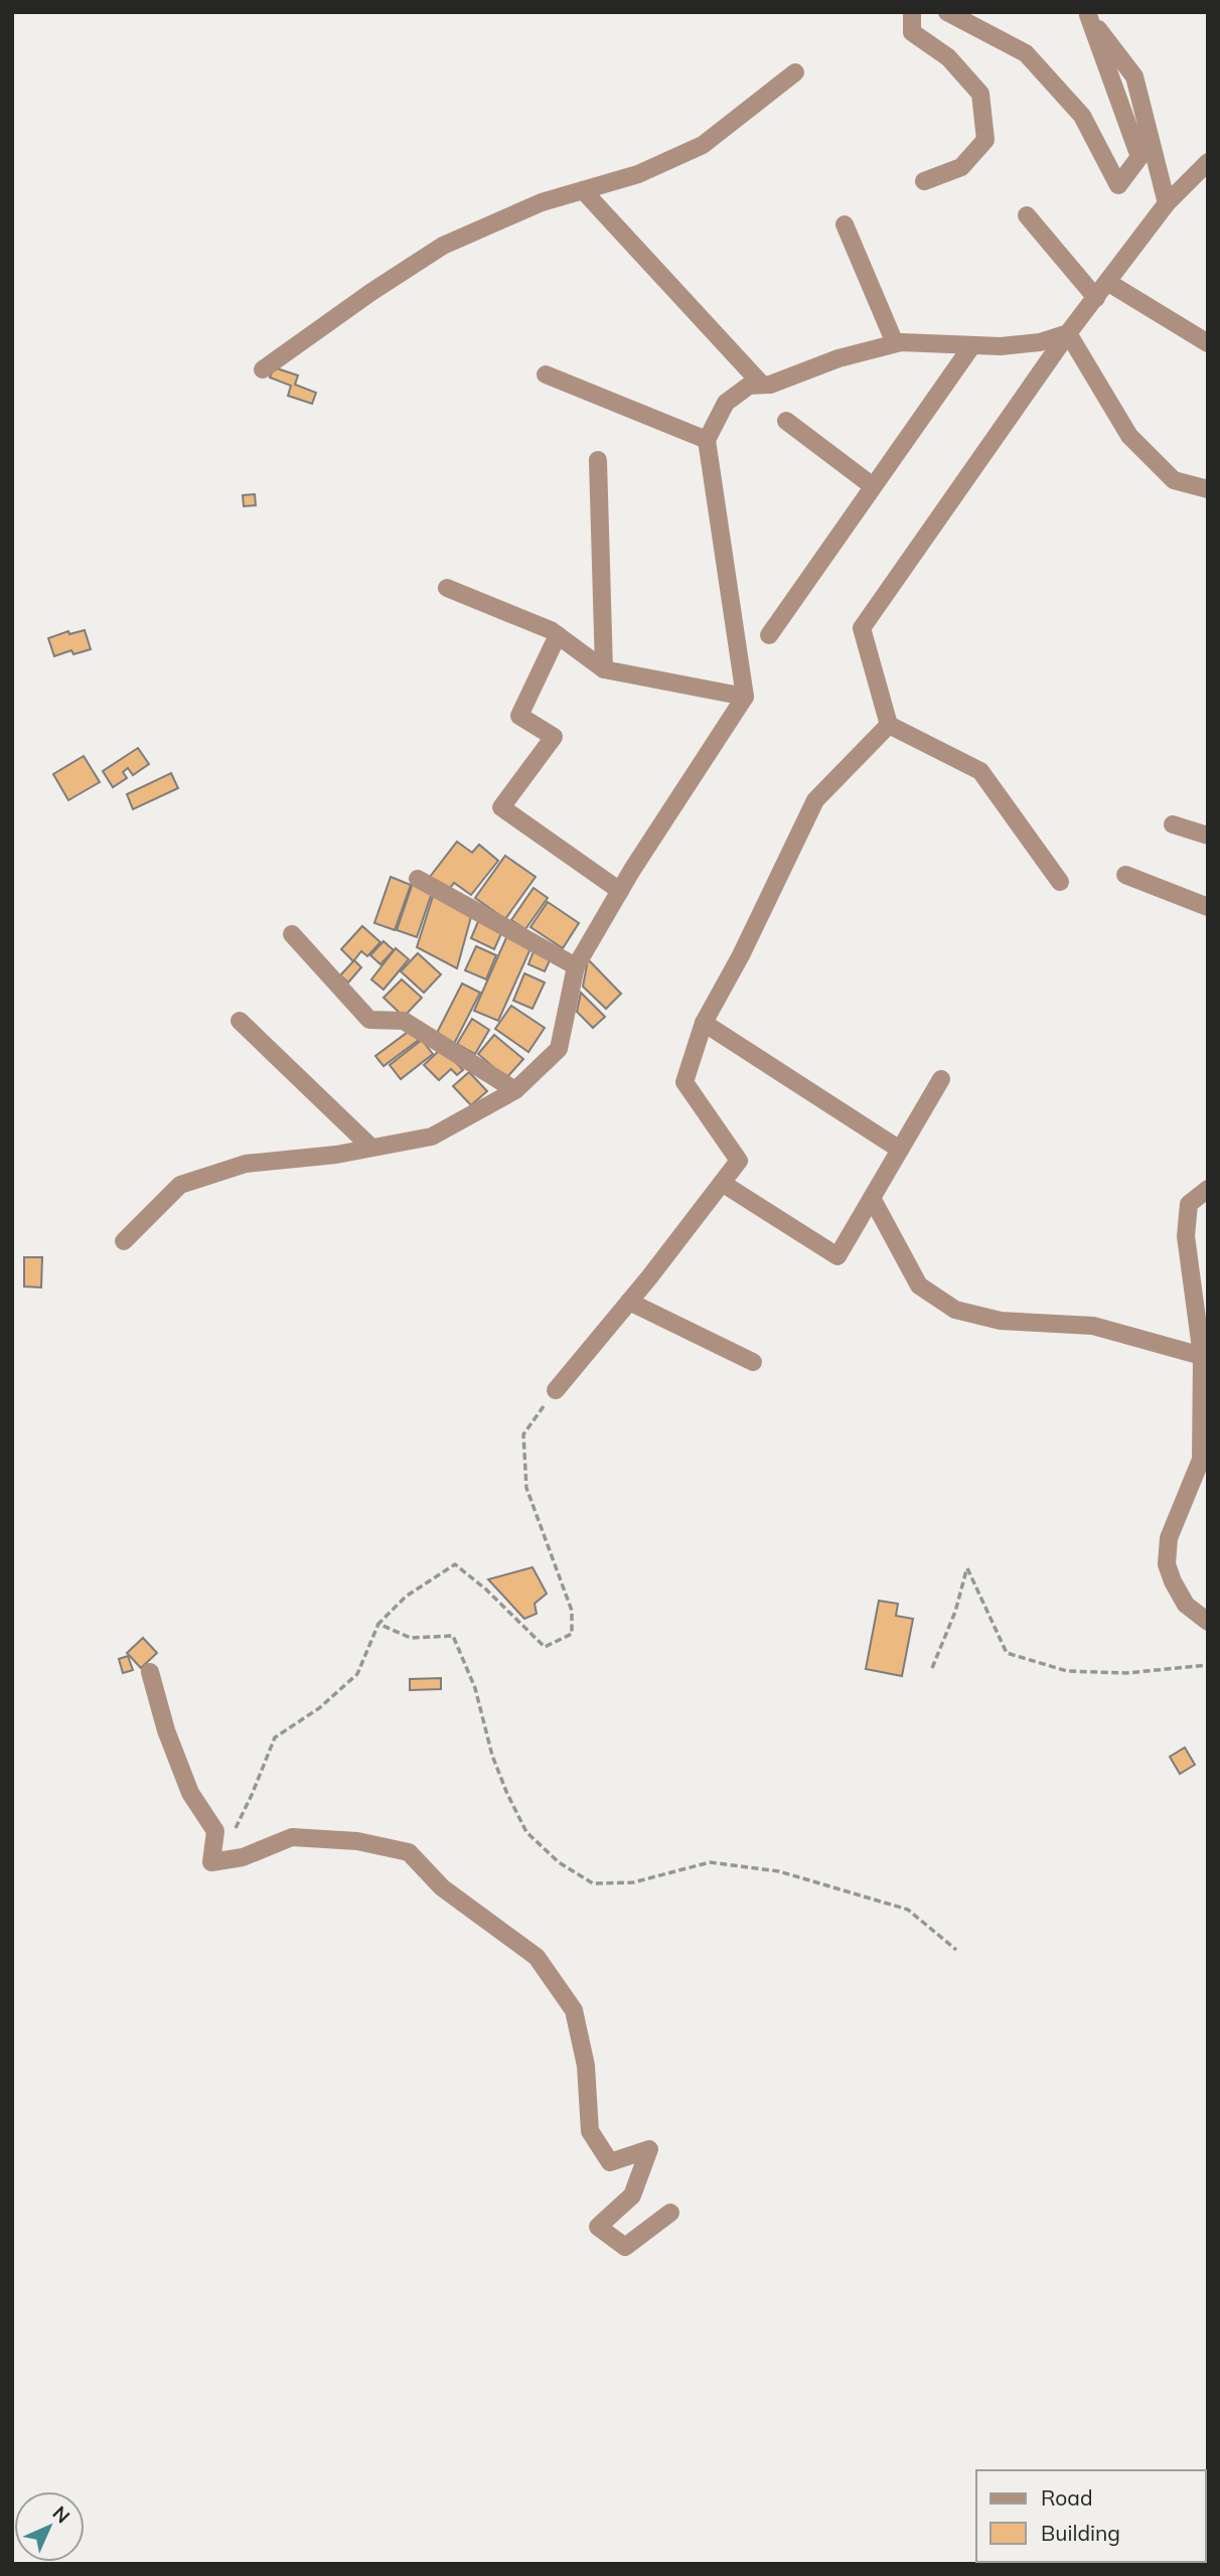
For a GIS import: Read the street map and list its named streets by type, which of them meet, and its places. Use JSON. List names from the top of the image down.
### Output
{
  "legend": ["Road", "Building"],
  "north": "top right"
}
